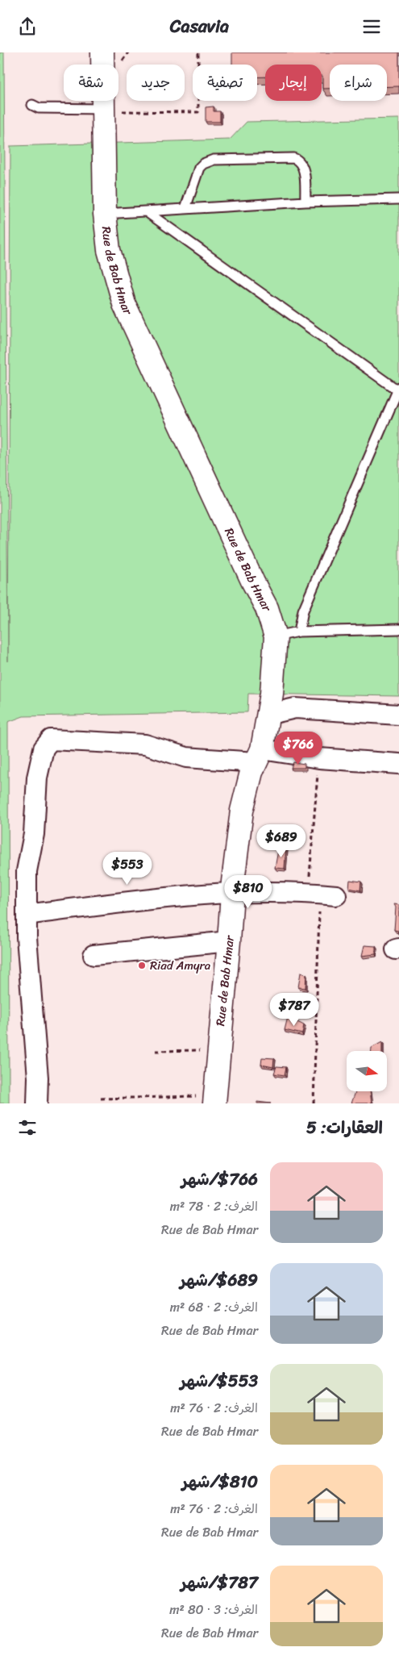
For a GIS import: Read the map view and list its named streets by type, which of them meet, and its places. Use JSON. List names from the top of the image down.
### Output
{
  "streets": {
    "main road": ["Rue de Bab Hmar"]
  },
  "places": ["Riad Amyra"],
  "north": "right",
  "page": {
    "header": "Casavia",
    "chip": [
      "شراء",
      "إيجار",
      "تصفية",
      "جديد",
      "شقة"
    ],
    "price": [
      "$766",
      "$689",
      "$553",
      "$810",
      "$787"
    ],
    "heading": "العقارات: 5",
    "list": [
      {
        "name": "$766/شهر",
        "note": "الغرف: 2 · 78 m² · Rue de Bab Hmar"
      },
      {
        "name": "$689/شهر",
        "note": "الغرف: 2 · 68 m² · Rue de Bab Hmar"
      },
      {
        "name": "$553/شهر",
        "note": "الغرف: 2 · 76 m² · Rue de Bab Hmar"
      },
      {
        "name": "$810/شهر",
        "note": "الغرف: 2 · 76 m² · Rue de Bab Hmar"
      },
      {
        "name": "$787/شهر",
        "note": "الغرف: 3 · 80 m² · Rue de Bab Hmar"
      }
    ]
  }
}
